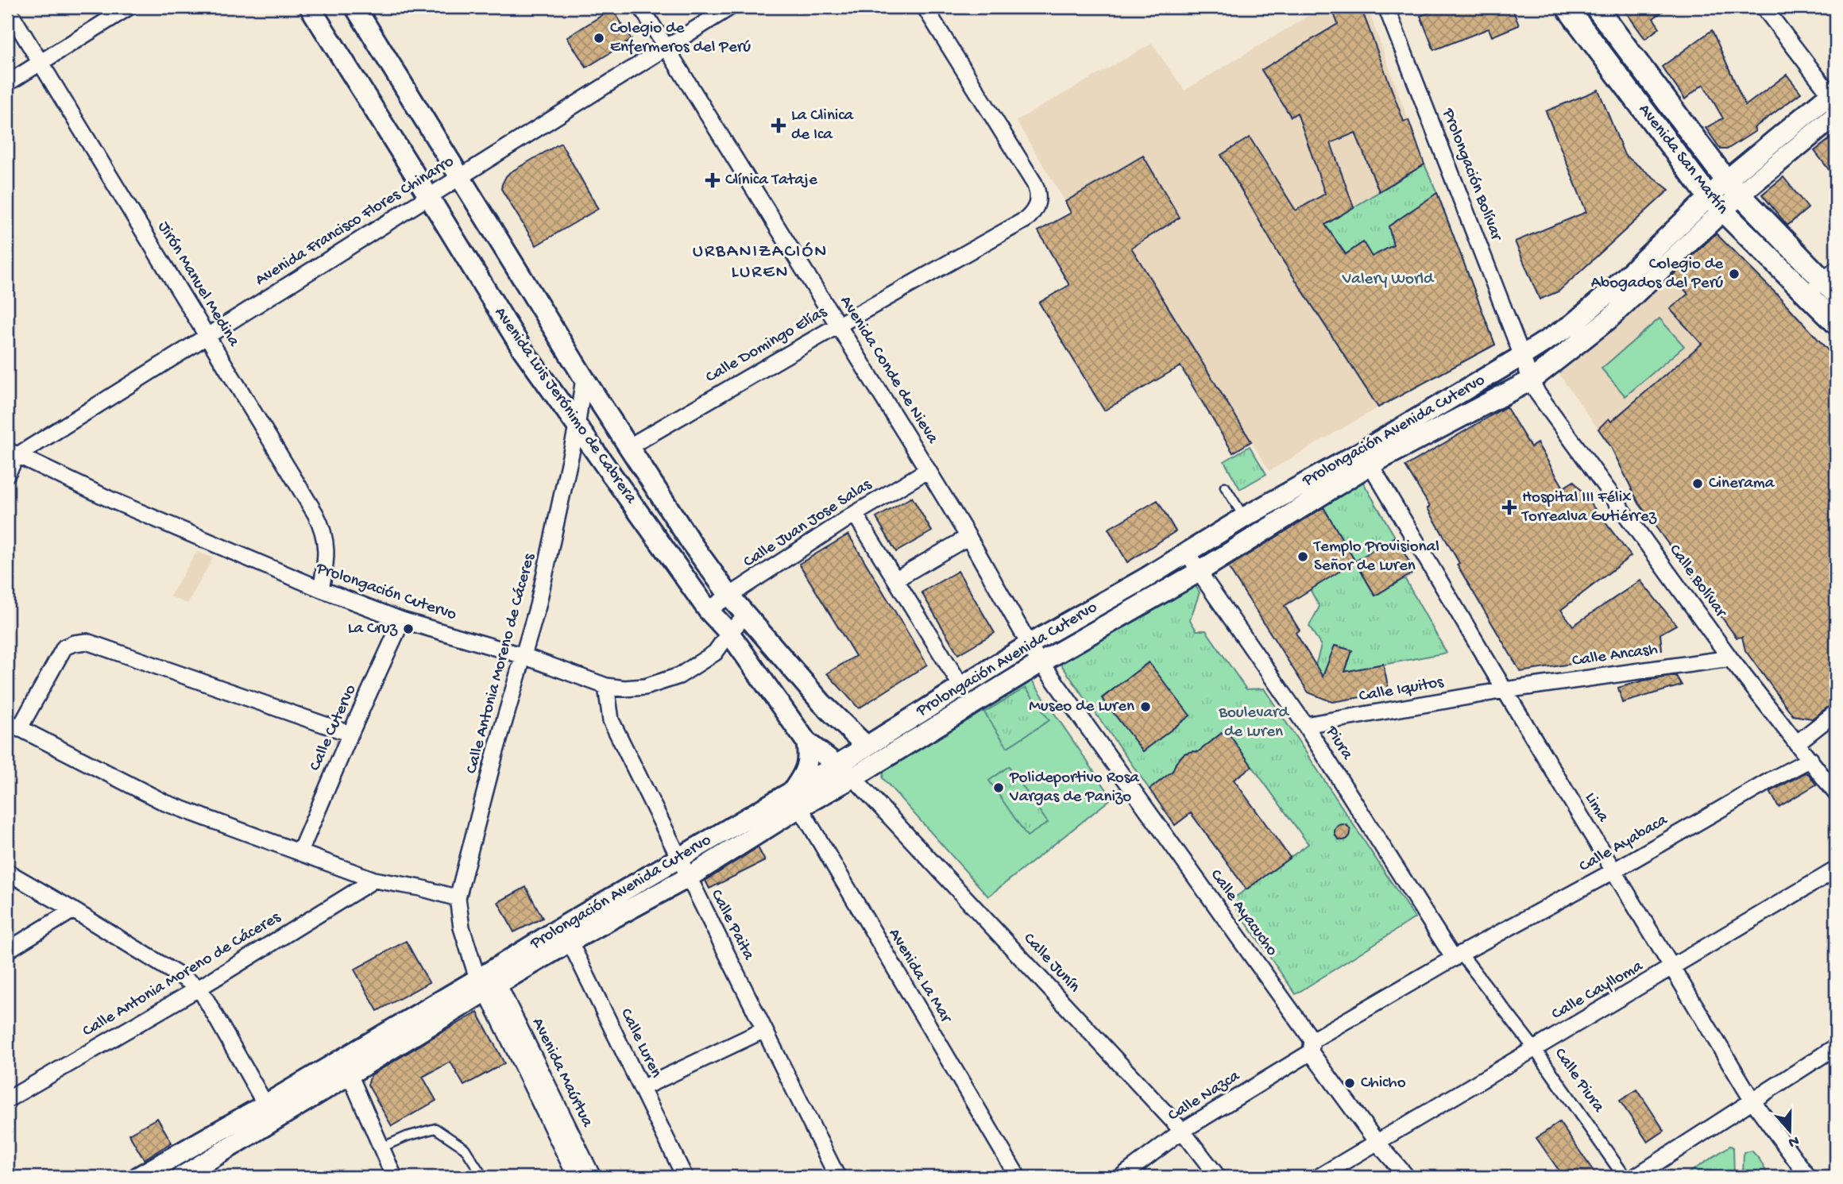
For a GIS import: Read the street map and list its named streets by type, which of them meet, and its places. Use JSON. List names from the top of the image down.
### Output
{
  "streets": {
    "main road": ["Avenida San Martín"],
    "street": [
      "Prolongación Bolívar",
      "Avenida Francisco Flores Chinarro",
      "Jirón Manuel Medina",
      "Calle Domingo Elías",
      "Avenida Conde de Nieva",
      "Avenida Luis Jerónimo de Cabrera",
      "Prolongación Avenida Cutervo",
      "Calle Juan Jose Salas",
      "Calle Bolívar",
      "Prolongación Cutervo",
      "Calle Ancash",
      "Calle Antonia Moreno de Cáceres",
      "Calle Iquitos",
      "Calle Cutervo",
      "Piura",
      "Lima",
      "Calle Ayabaca",
      "Calle Ayacucho",
      "Calle Paita",
      "Calle Junín",
      "Avenida La Mar",
      "Calle Caylloma",
      "Calle Luren",
      "Avenida Maúrtua",
      "Calle Piura",
      "Calle Nazca"
    ]
  },
  "crossings": [
    ["Avenida San Martín", "Prolongación Avenida Cutervo"],
    ["Prolongación Bolívar", "Prolongación Avenida Cutervo"],
    ["Prolongación Bolívar", "Calle Bolívar"],
    ["Avenida Francisco Flores Chinarro", "Jirón Manuel Medina"],
    ["Avenida Francisco Flores Chinarro", "Avenida Conde de Nieva"],
    ["Avenida Francisco Flores Chinarro", "Avenida Luis Jerónimo de Cabrera"],
    ["Avenida Francisco Flores Chinarro", "Prolongación Cutervo"],
    ["Jirón Manuel Medina", "Prolongación Cutervo"],
    ["Calle Domingo Elías", "Avenida Conde de Nieva"],
    ["Calle Domingo Elías", "Avenida Luis Jerónimo de Cabrera"],
    ["Avenida Conde de Nieva", "Prolongación Avenida Cutervo"],
    ["Avenida Conde de Nieva", "Calle Juan Jose Salas"],
    ["Avenida Conde de Nieva", "Calle Ayacucho"],
    ["Avenida Luis Jerónimo de Cabrera", "Prolongación Avenida Cutervo"],
    ["Avenida Luis Jerónimo de Cabrera", "Calle Juan Jose Salas"],
    ["Avenida Luis Jerónimo de Cabrera", "Prolongación Cutervo"],
    ["Avenida Luis Jerónimo de Cabrera", "Calle Antonia Moreno de Cáceres"],
    ["Avenida Luis Jerónimo de Cabrera", "Calle Junín"],
    ["Prolongación Avenida Cutervo", "Calle Bolívar"],
    ["Prolongación Avenida Cutervo", "Calle Antonia Moreno de Cáceres"],
    ["Prolongación Avenida Cutervo", "Piura"],
    ["Prolongación Avenida Cutervo", "Lima"],
    ["Prolongación Avenida Cutervo", "Calle Ayacucho"],
    ["Prolongación Avenida Cutervo", "Calle Paita"],
    ["Prolongación Avenida Cutervo", "Calle Junín"],
    ["Prolongación Avenida Cutervo", "Avenida La Mar"],
    ["Prolongación Avenida Cutervo", "Calle Luren"],
    ["Prolongación Avenida Cutervo", "Avenida Maúrtua"],
    ["Calle Bolívar", "Calle Ancash"],
    ["Calle Bolívar", "Calle Ayabaca"],
    ["Prolongación Cutervo", "Calle Antonia Moreno de Cáceres"],
    ["Prolongación Cutervo", "Calle Cutervo"],
    ["Prolongación Cutervo", "Calle Paita"],
    ["Calle Ancash", "Calle Iquitos"],
    ["Calle Ancash", "Lima"],
    ["Calle Antonia Moreno de Cáceres", "Avenida Maúrtua"],
    ["Calle Iquitos", "Piura"],
    ["Calle Iquitos", "Lima"],
    ["Piura", "Calle Ayabaca"],
    ["Piura", "Calle Piura"],
    ["Piura", "Calle Nazca"],
    ["Lima", "Calle Ayabaca"],
    ["Lima", "Calle Caylloma"],
    ["Calle Ayabaca", "Calle Piura"],
    ["Calle Ayabaca", "Calle Nazca"],
    ["Calle Ayacucho", "Calle Caylloma"],
    ["Calle Ayacucho", "Calle Nazca"],
    ["Calle Junín", "Calle Nazca"],
    ["Calle Caylloma", "Calle Piura"],
    ["Calle Piura", "Calle Nazca"]
  ],
  "districts": ["URBANIZACIÓN LUREN"],
  "parks": ["Valery World", "Boulevard de Luren"],
  "places": {
    "other": [
      "Colegio de Enfermeros del Perú",
      "Colegio de Abogados del Perú",
      "Cinerama",
      "Templo Provisional Señor de Luren",
      "La Cruz",
      "Museo de Luren",
      "Polideportivo Rosa Vargas de Panizo",
      "Chicho"
    ],
    "health": ["La Clinica de Ica", "Clínica Tataje", "Hospital III Félix Torrealva Gutiérrez"]
  },
  "north": "bottom"
}
